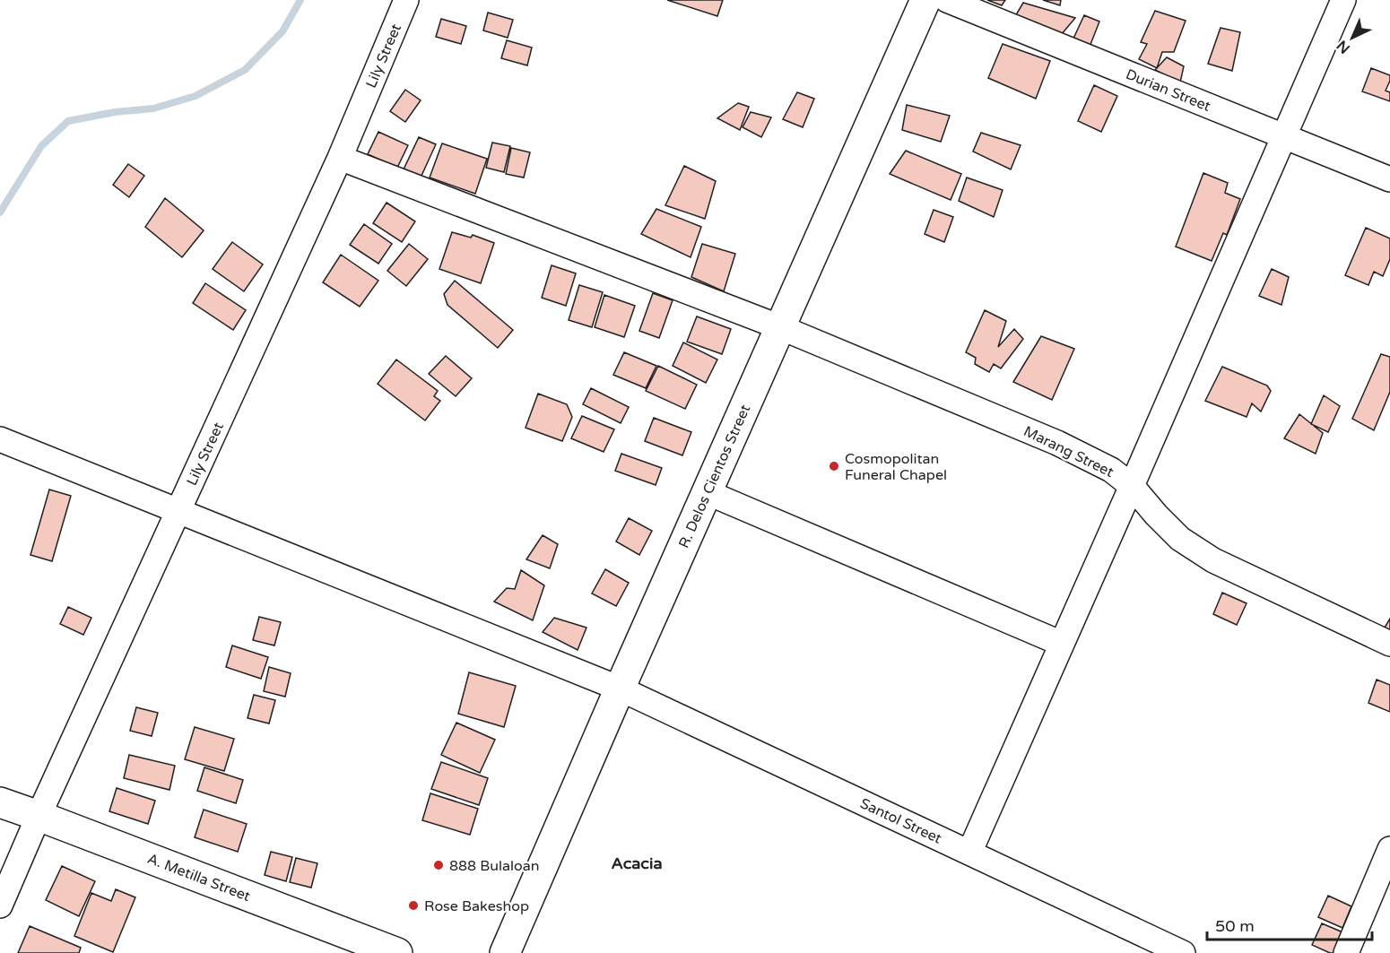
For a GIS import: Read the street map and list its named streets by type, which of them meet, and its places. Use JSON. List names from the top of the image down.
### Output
{
  "streets": {
    "main road": ["R. Delos Cientos Street", "A. Metilla Street"],
    "street": [
      "Lily Street",
      "Durian Street",
      "Marang Street",
      "Santol Street"
    ]
  },
  "crossings": [
    ["Lily Street", "Marang Street"],
    ["Lily Street", "Santol Street"],
    ["Lily Street", "A. Metilla Street"],
    ["Marang Street", "R. Delos Cientos Street"],
    ["R. Delos Cientos Street", "Santol Street"]
  ],
  "districts": ["Acacia"],
  "places": ["Cosmopolitan Funeral Chapel", "888 Bulaloan", "Rose Bakeshop"],
  "scale_bar": "50 m",
  "north": "bottom left"
}
